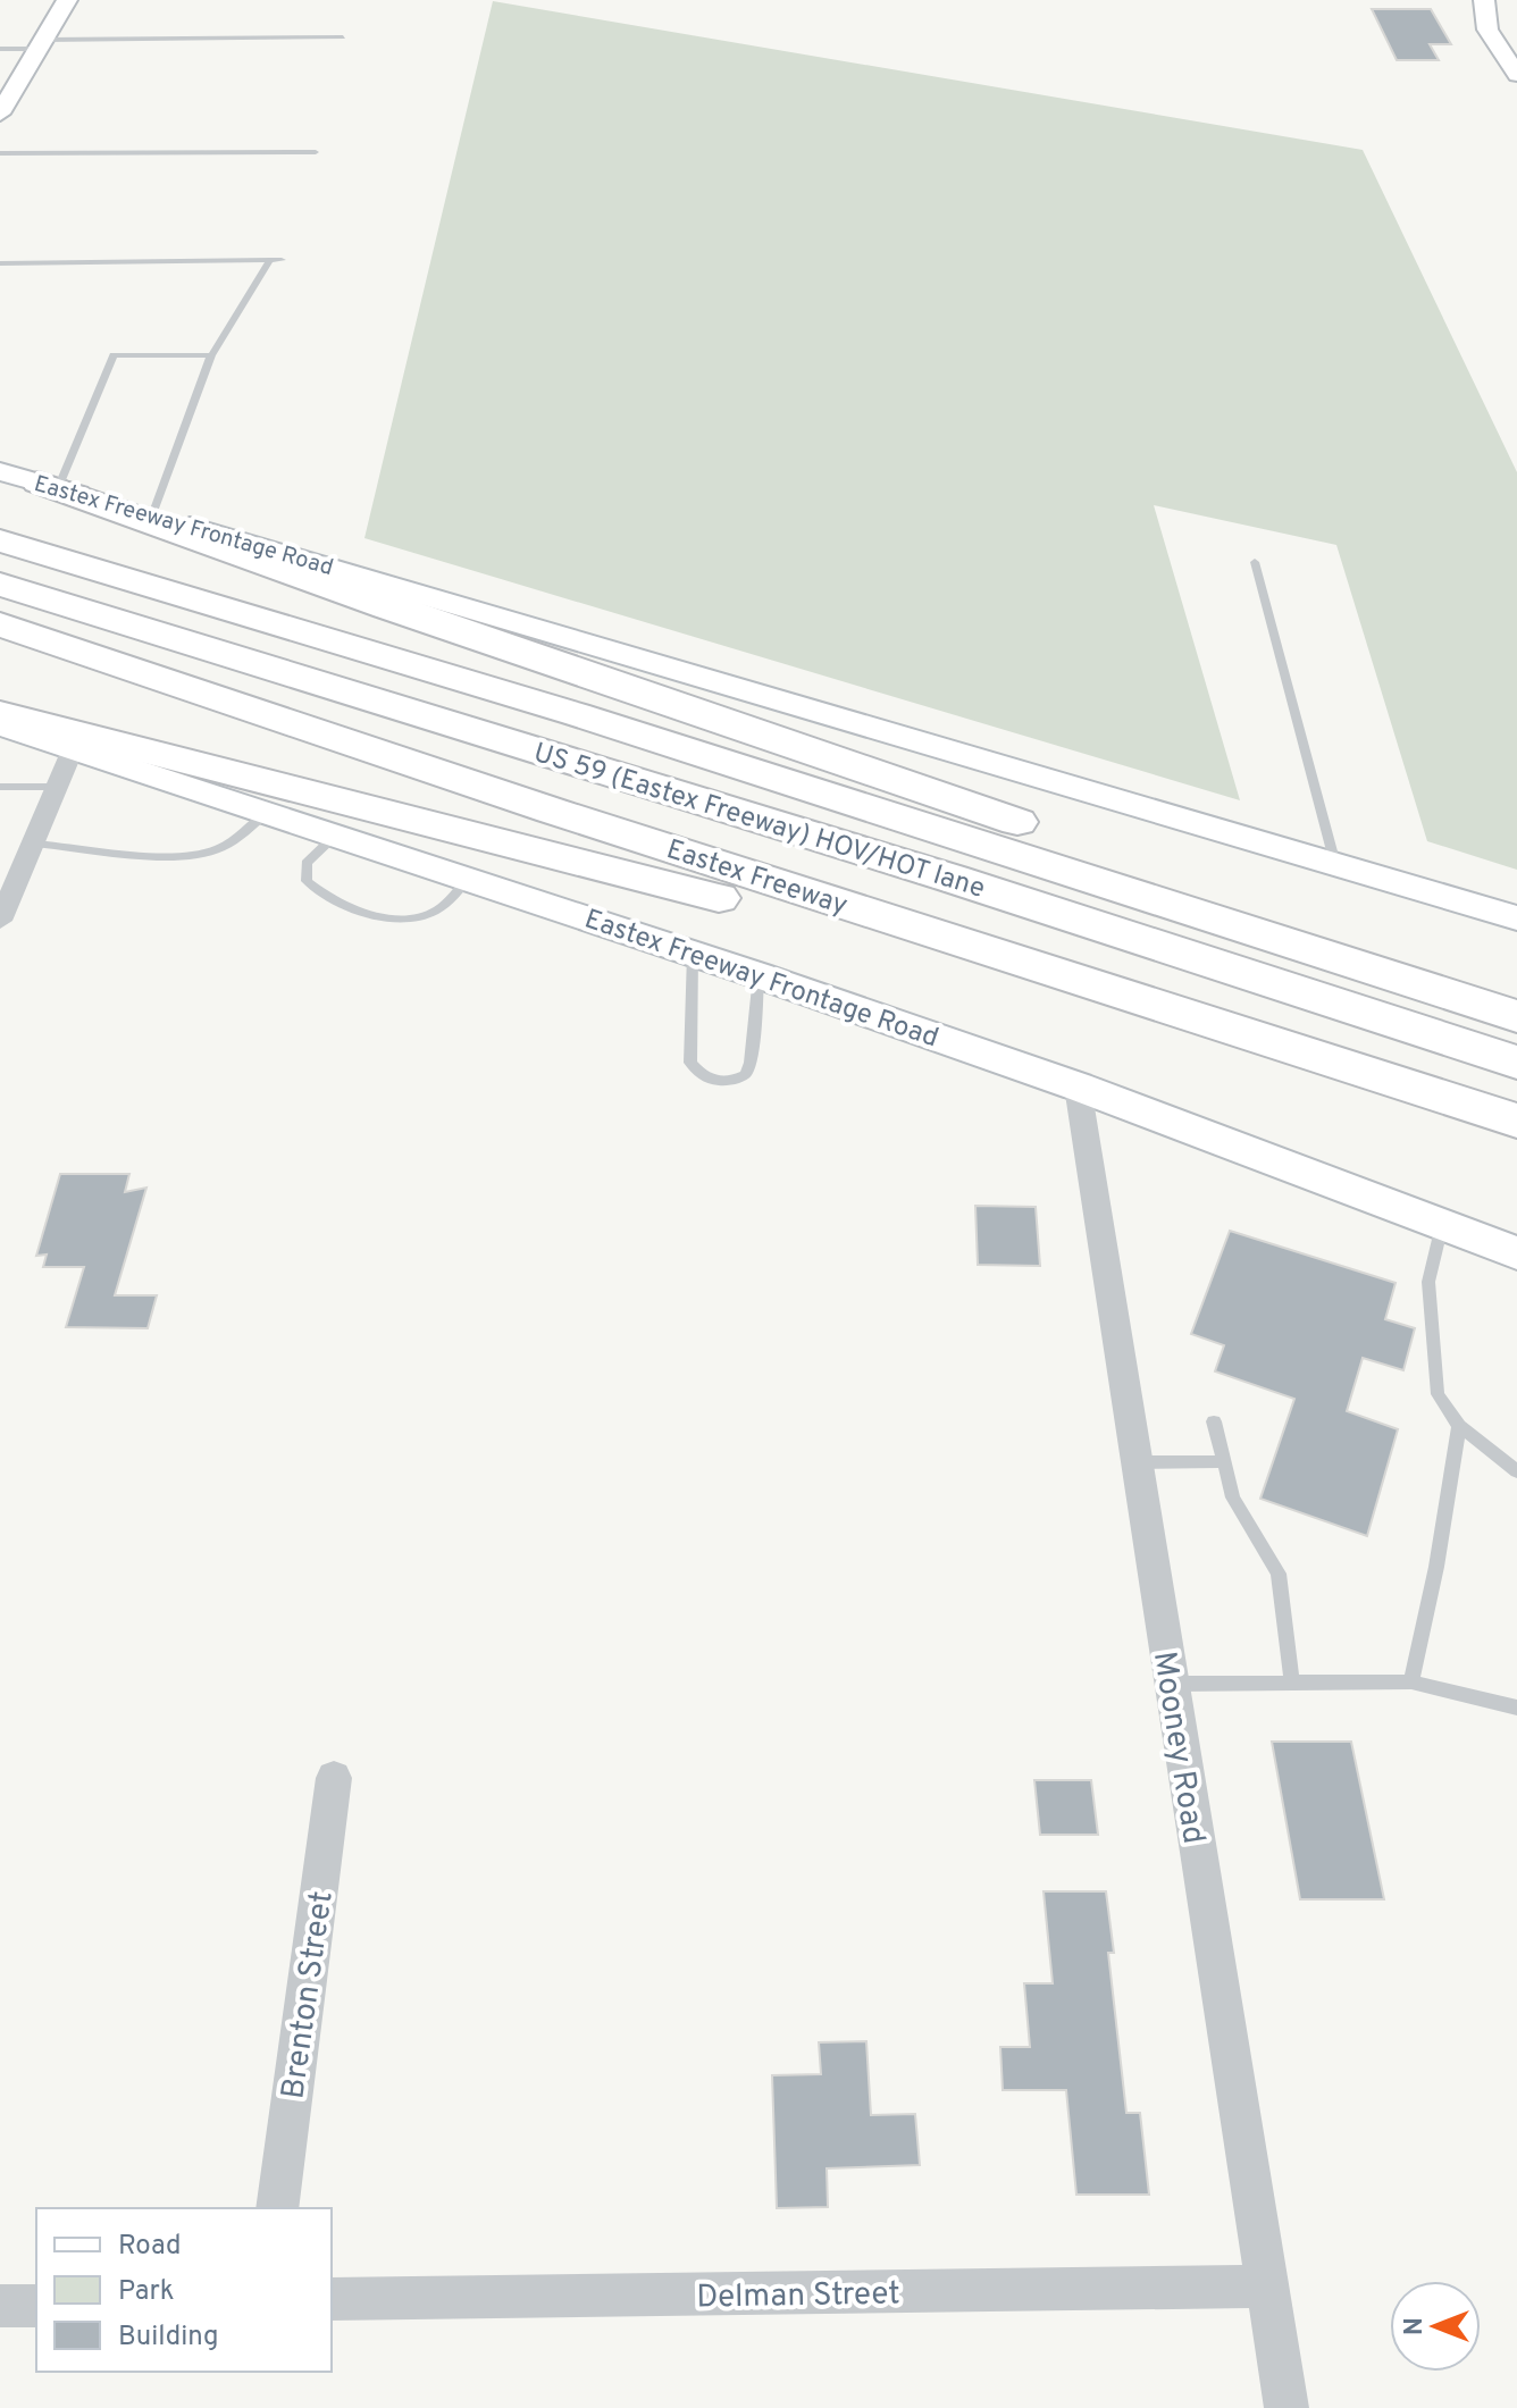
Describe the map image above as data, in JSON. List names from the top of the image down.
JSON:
{
  "streets": {
    "highway": ["US 59 (Eastex Freeway) HOV/HOT lane", "Eastex Freeway"],
    "main road": ["Eastex Freeway Frontage Road"],
    "street": ["Mooney Road", "Brenton Street", "Delman Street"]
  },
  "crossings": [
    ["Eastex Freeway Frontage Road", "Mooney Road"],
    ["Mooney Road", "Delman Street"]
  ],
  "legend": ["Road", "Park", "Building"],
  "north": "left"
}
